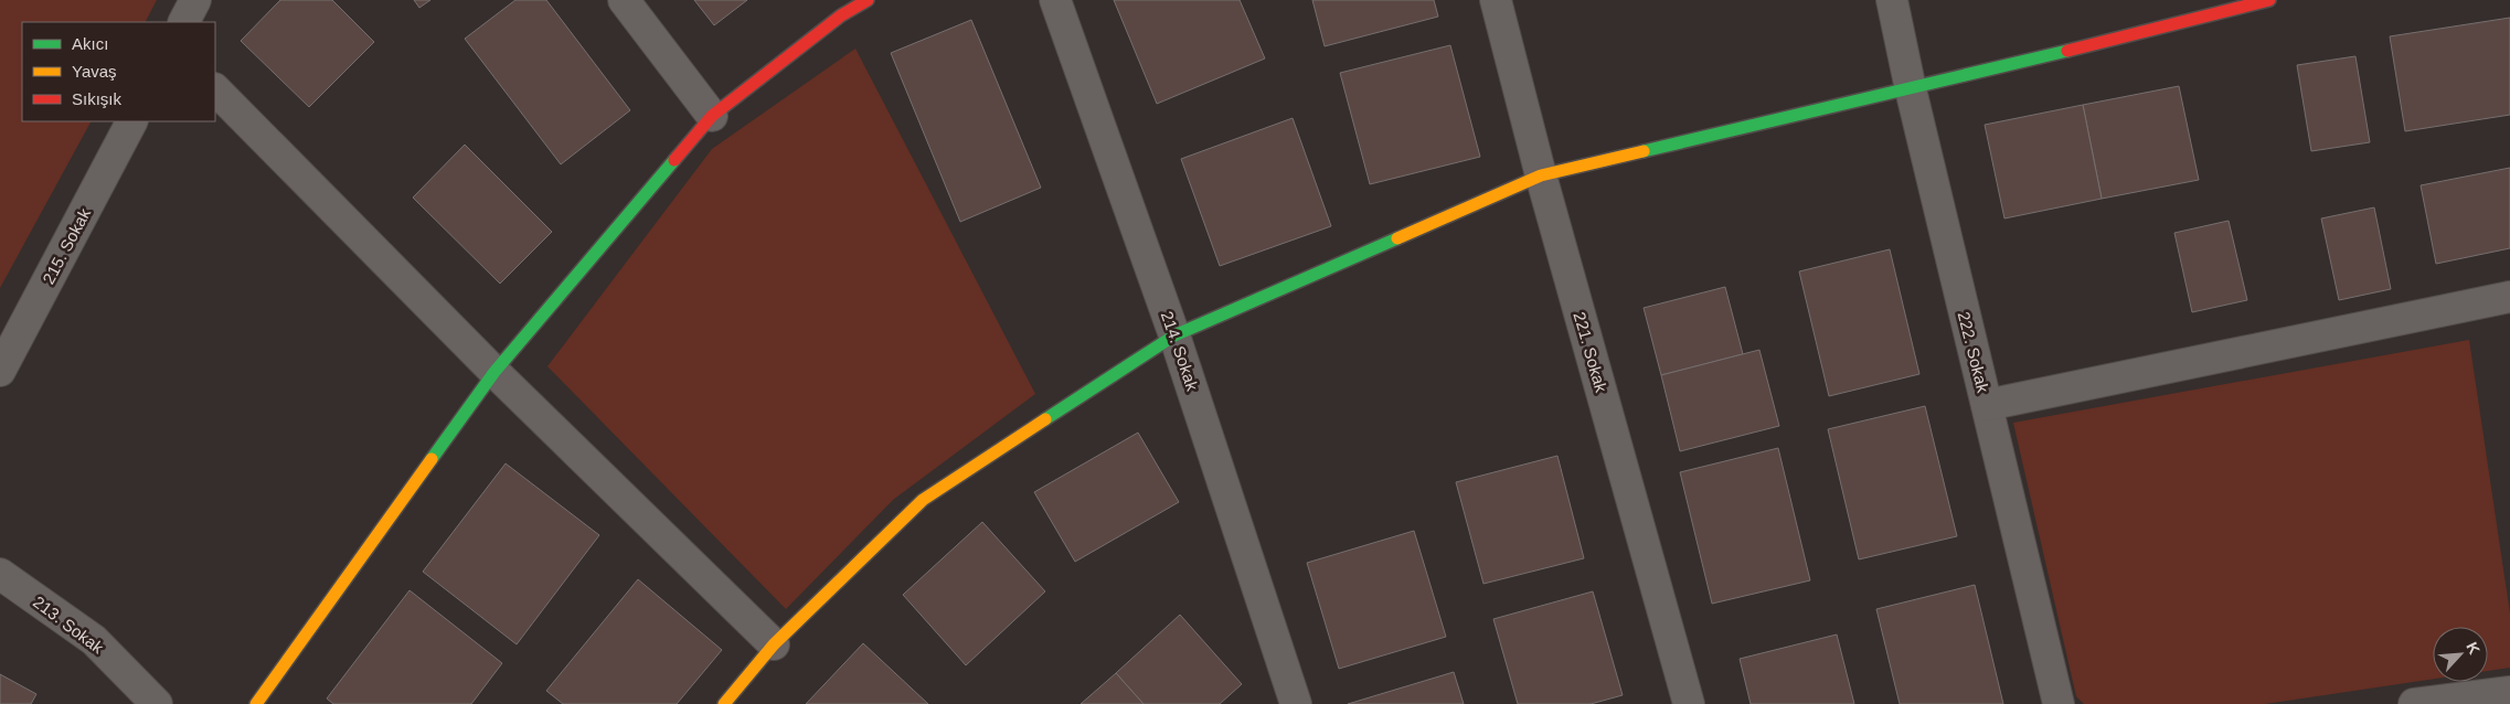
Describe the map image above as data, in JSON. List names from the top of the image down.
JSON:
{
  "streets": {
    "street": [
      "215. Sokak",
      "214. Sokak",
      "221. Sokak",
      "222. Sokak",
      "213. Sokak"
    ]
  },
  "legend": ["Akıcı", "Yavaş", "Sıkışık"],
  "north": "top right"
}
